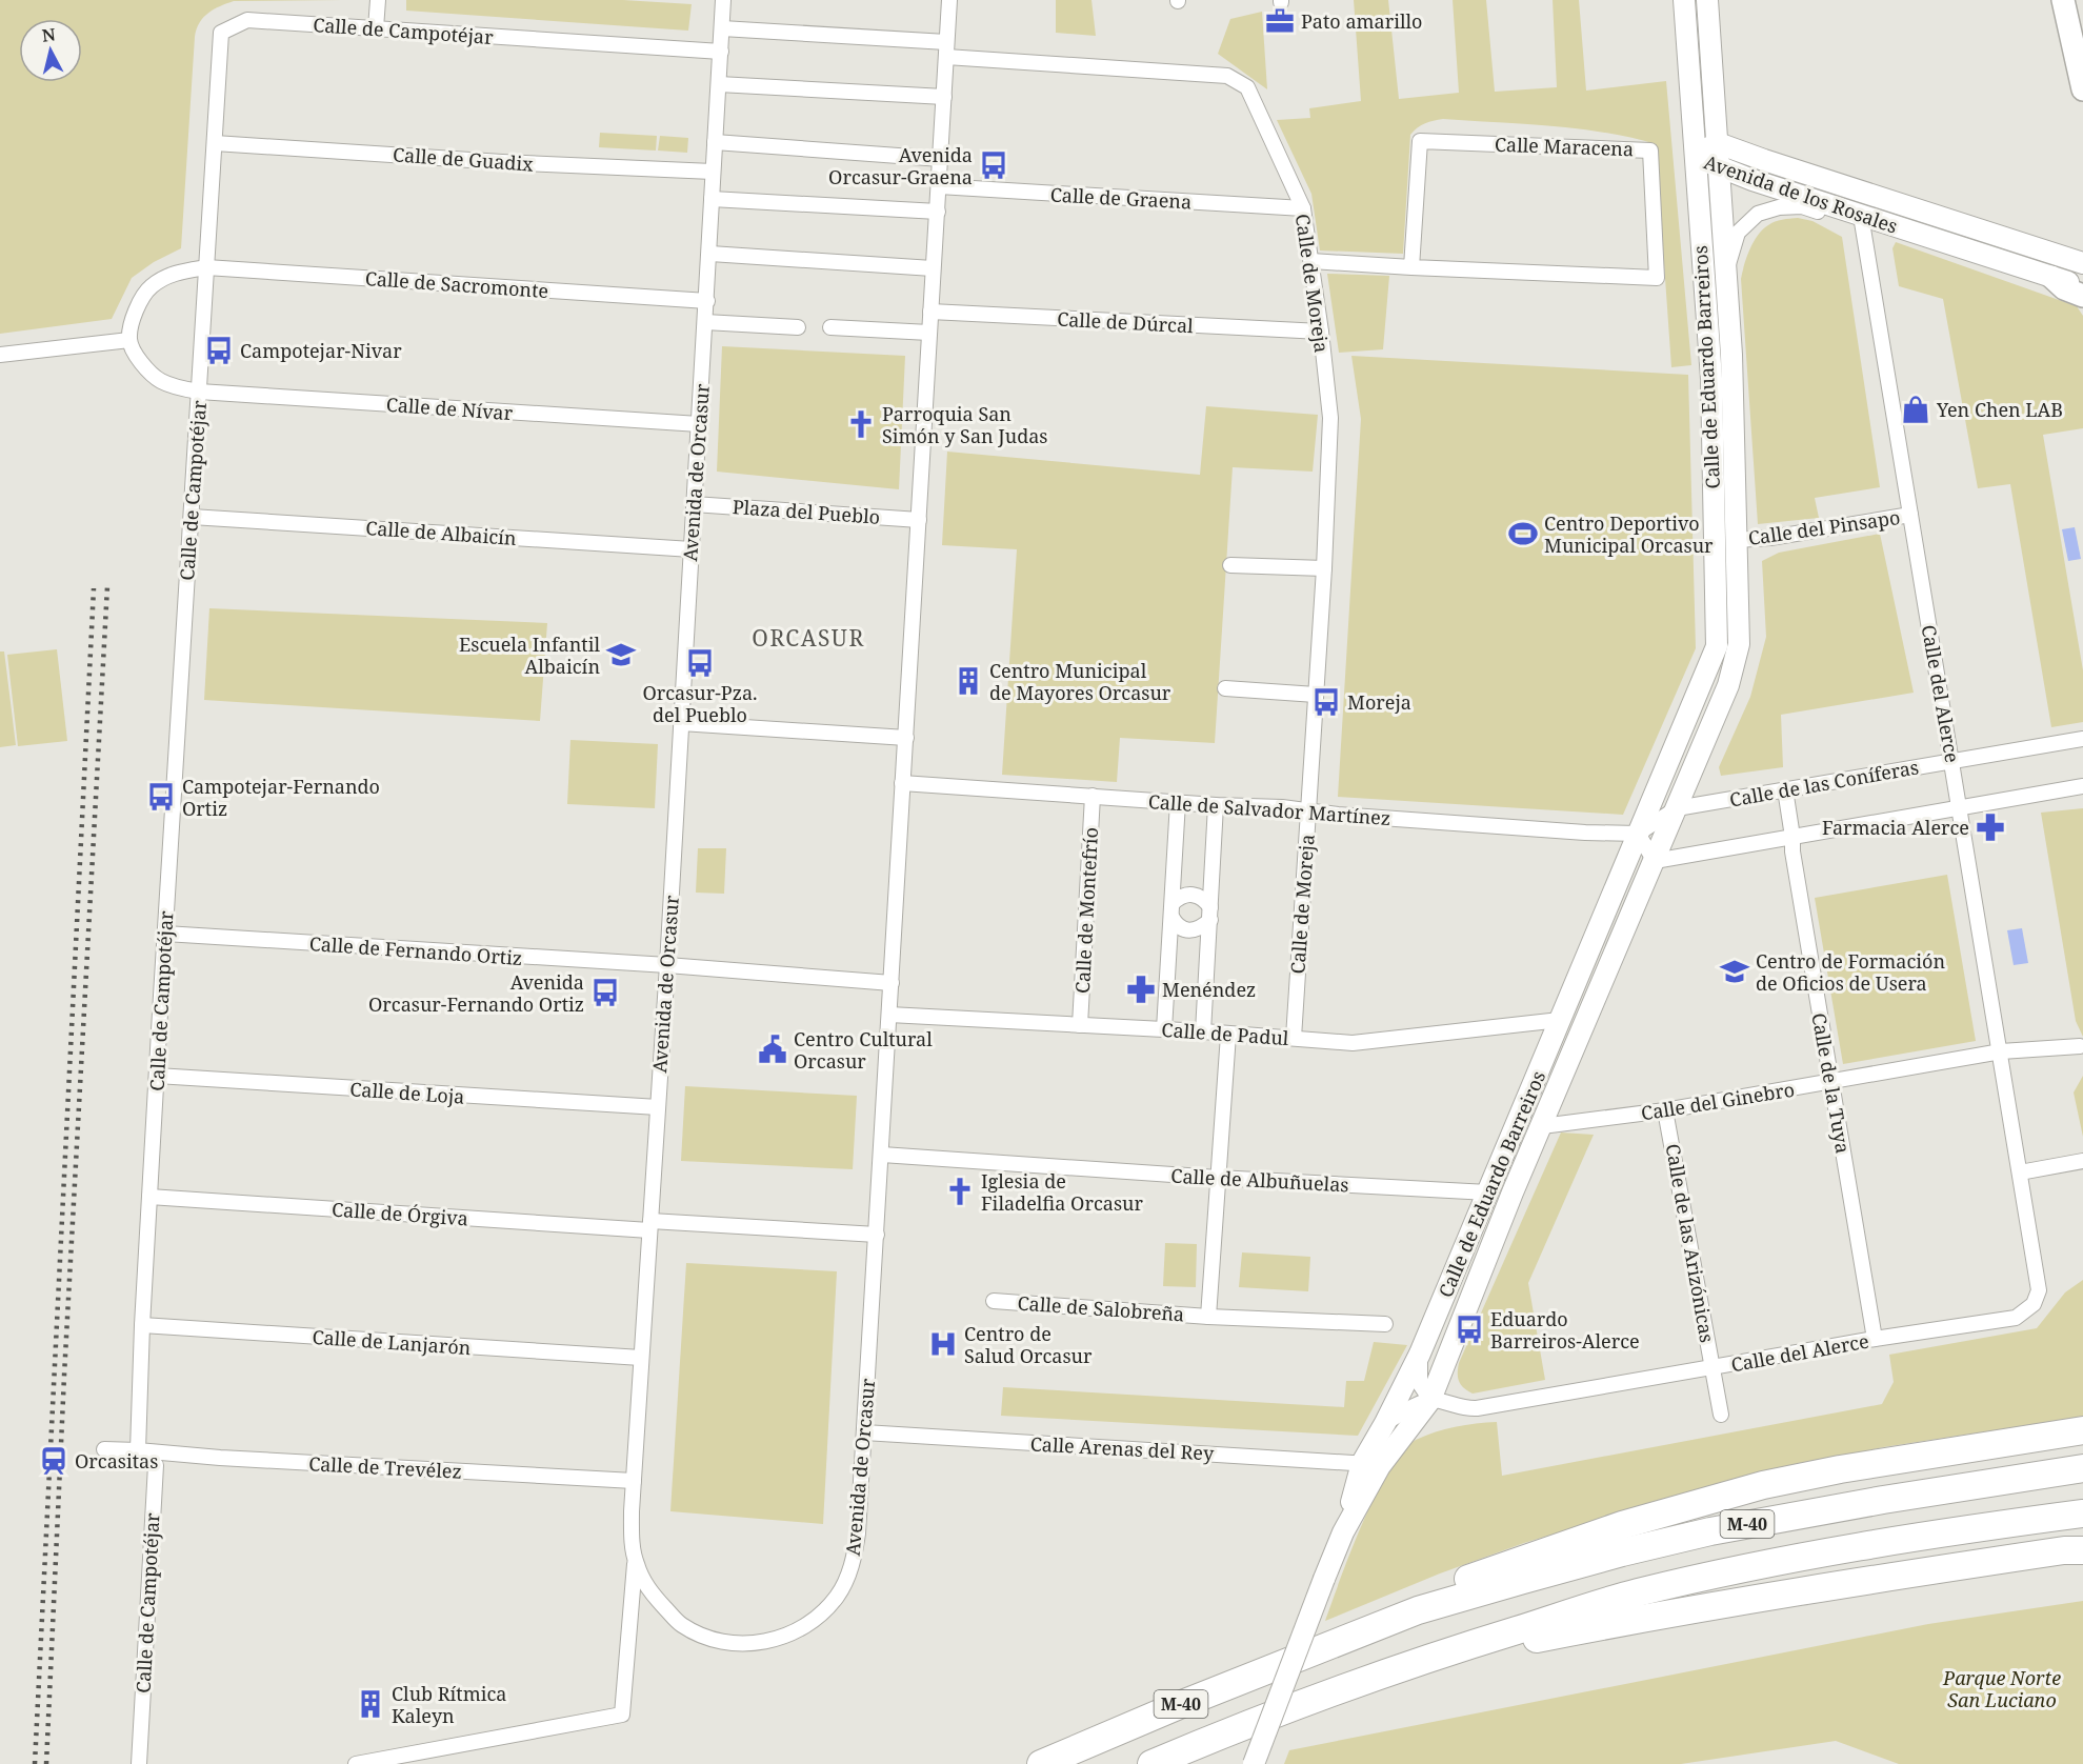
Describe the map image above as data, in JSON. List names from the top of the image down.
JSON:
{
  "streets": {
    "highway": ["M-40"],
    "street": [
      "Calle de Campotéjar",
      "Calle Maracena",
      "Calle de Guadix",
      "Avenida de los Rosales",
      "Calle de Graena",
      "Calle de Moreja",
      "Calle de Sacromonte",
      "Calle de Dúrcal",
      "Calle de Eduardo Barreiros",
      "Calle de Nívar",
      "Avenida de Orcasur",
      "Plaza del Pueblo",
      "Calle del Pinsapo",
      "Calle de Albaicín",
      "Calle del Alerce",
      "Calle de las Coníferas",
      "Calle de Salvador Martínez",
      "Calle de Montefrío",
      "Calle de Fernando Ortiz",
      "Calle de Padul",
      "Calle de la Tuya",
      "Calle de Loja",
      "Calle del Ginebro",
      "Calle de Albuñuelas",
      "Calle de Órgiva",
      "Calle de las Arizónicas",
      "Calle de Salobreña",
      "Calle de Lanjarón",
      "Calle Arenas del Rey",
      "Calle de Trevélez"
    ]
  },
  "crossings": [
    ["Calle de Campotéjar", "Calle de Guadix"],
    ["Calle de Campotéjar", "Calle de Sacromonte"],
    ["Calle de Campotéjar", "Calle de Nívar"],
    ["Calle de Campotéjar", "Avenida de Orcasur"],
    ["Calle de Campotéjar", "Calle de Albaicín"],
    ["Calle de Campotéjar", "Calle de Fernando Ortiz"],
    ["Calle de Campotéjar", "Calle de Loja"],
    ["Calle de Campotéjar", "Calle de Órgiva"],
    ["Calle de Campotéjar", "Calle de Lanjarón"],
    ["Calle de Campotéjar", "Calle de Trevélez"],
    ["Calle Maracena", "Calle de Moreja"],
    ["Calle de Guadix", "Avenida de Orcasur"],
    ["Avenida de los Rosales", "Calle de Eduardo Barreiros"],
    ["Avenida de los Rosales", "Calle del Alerce"],
    ["Calle de Graena", "Calle de Moreja"],
    ["Calle de Graena", "Avenida de Orcasur"],
    ["Calle de Moreja", "Calle de Dúrcal"],
    ["Calle de Moreja", "Avenida de Orcasur"],
    ["Calle de Moreja", "Calle de Salvador Martínez"],
    ["Calle de Moreja", "Calle de Padul"],
    ["Calle de Sacromonte", "Calle de Nívar"],
    ["Calle de Sacromonte", "Avenida de Orcasur"],
    ["Calle de Dúrcal", "Avenida de Orcasur"],
    ["Calle de Eduardo Barreiros", "Calle del Pinsapo"],
    ["Calle de Eduardo Barreiros", "Calle del Alerce"],
    ["Calle de Eduardo Barreiros", "Calle de las Coníferas"],
    ["Calle de Eduardo Barreiros", "Calle de Salvador Martínez"],
    ["Calle de Eduardo Barreiros", "Calle de Padul"],
    ["Calle de Eduardo Barreiros", "Calle del Ginebro"],
    ["Calle de Eduardo Barreiros", "Calle de Albuñuelas"],
    ["Calle de Eduardo Barreiros", "Calle Arenas del Rey"],
    ["Calle de Nívar", "Avenida de Orcasur"],
    ["Avenida de Orcasur", "Plaza del Pueblo"],
    ["Avenida de Orcasur", "Calle de Albaicín"],
    ["Avenida de Orcasur", "Calle de Salvador Martínez"],
    ["Avenida de Orcasur", "Calle de Fernando Ortiz"],
    ["Avenida de Orcasur", "Calle de Padul"],
    ["Avenida de Orcasur", "Calle de Loja"],
    ["Avenida de Orcasur", "Calle de Albuñuelas"],
    ["Avenida de Orcasur", "Calle de Órgiva"],
    ["Avenida de Orcasur", "Calle de Lanjarón"],
    ["Avenida de Orcasur", "Calle Arenas del Rey"],
    ["Avenida de Orcasur", "Calle de Trevélez"],
    ["Calle del Pinsapo", "Calle del Alerce"],
    ["Calle del Alerce", "Calle de las Coníferas"],
    ["Calle del Alerce", "Calle de la Tuya"],
    ["Calle del Alerce", "Calle del Ginebro"],
    ["Calle del Alerce", "Calle de las Arizónicas"],
    ["Calle de las Coníferas", "Calle de la Tuya"],
    ["Calle de Salvador Martínez", "Calle de Montefrío"],
    ["Calle de Montefrío", "Calle de Padul"],
    ["Calle de Padul", "Calle de Salobreña"],
    ["Calle de la Tuya", "Calle del Ginebro"],
    ["Calle del Ginebro", "Calle de las Arizónicas"],
    ["Calle de Albuñuelas", "Calle de Salobreña"]
  ],
  "districts": ["ORCASUR"],
  "parks": ["Parque Norte San Luciano"],
  "places": {
    "office": ["Pato amarillo"],
    "bus stop": [
      "Avenida Orcasur-Graena",
      "Campotejar-Nivar",
      "Orcasur-Pza. del Pueblo",
      "Moreja",
      "Campotejar-Fernando Ortiz",
      "Avenida Orcasur-Fernando Ortiz",
      "Eduardo Barreiros-Alerce"
    ],
    "shop": ["Yen Chen LAB"],
    "church": ["Parroquia San Simón y San Judas", "Iglesia de Filadelfia Orcasur"],
    "sports": ["Centro Deportivo Municipal Orcasur"],
    "school or university": ["Escuela Infantil Albaicín", "Centro de Formación de Oficios de Usera"],
    "building": ["Centro Municipal de Mayores Orcasur", "Club Rítmica Kaleyn"],
    "pharmacy": ["Farmacia Alerce", "Menéndez"],
    "public building": ["Centro Cultural Orcasur"],
    "hospital": ["Centro de Salud Orcasur"],
    "station": ["Orcasitas"]
  },
  "north": "top"
}
